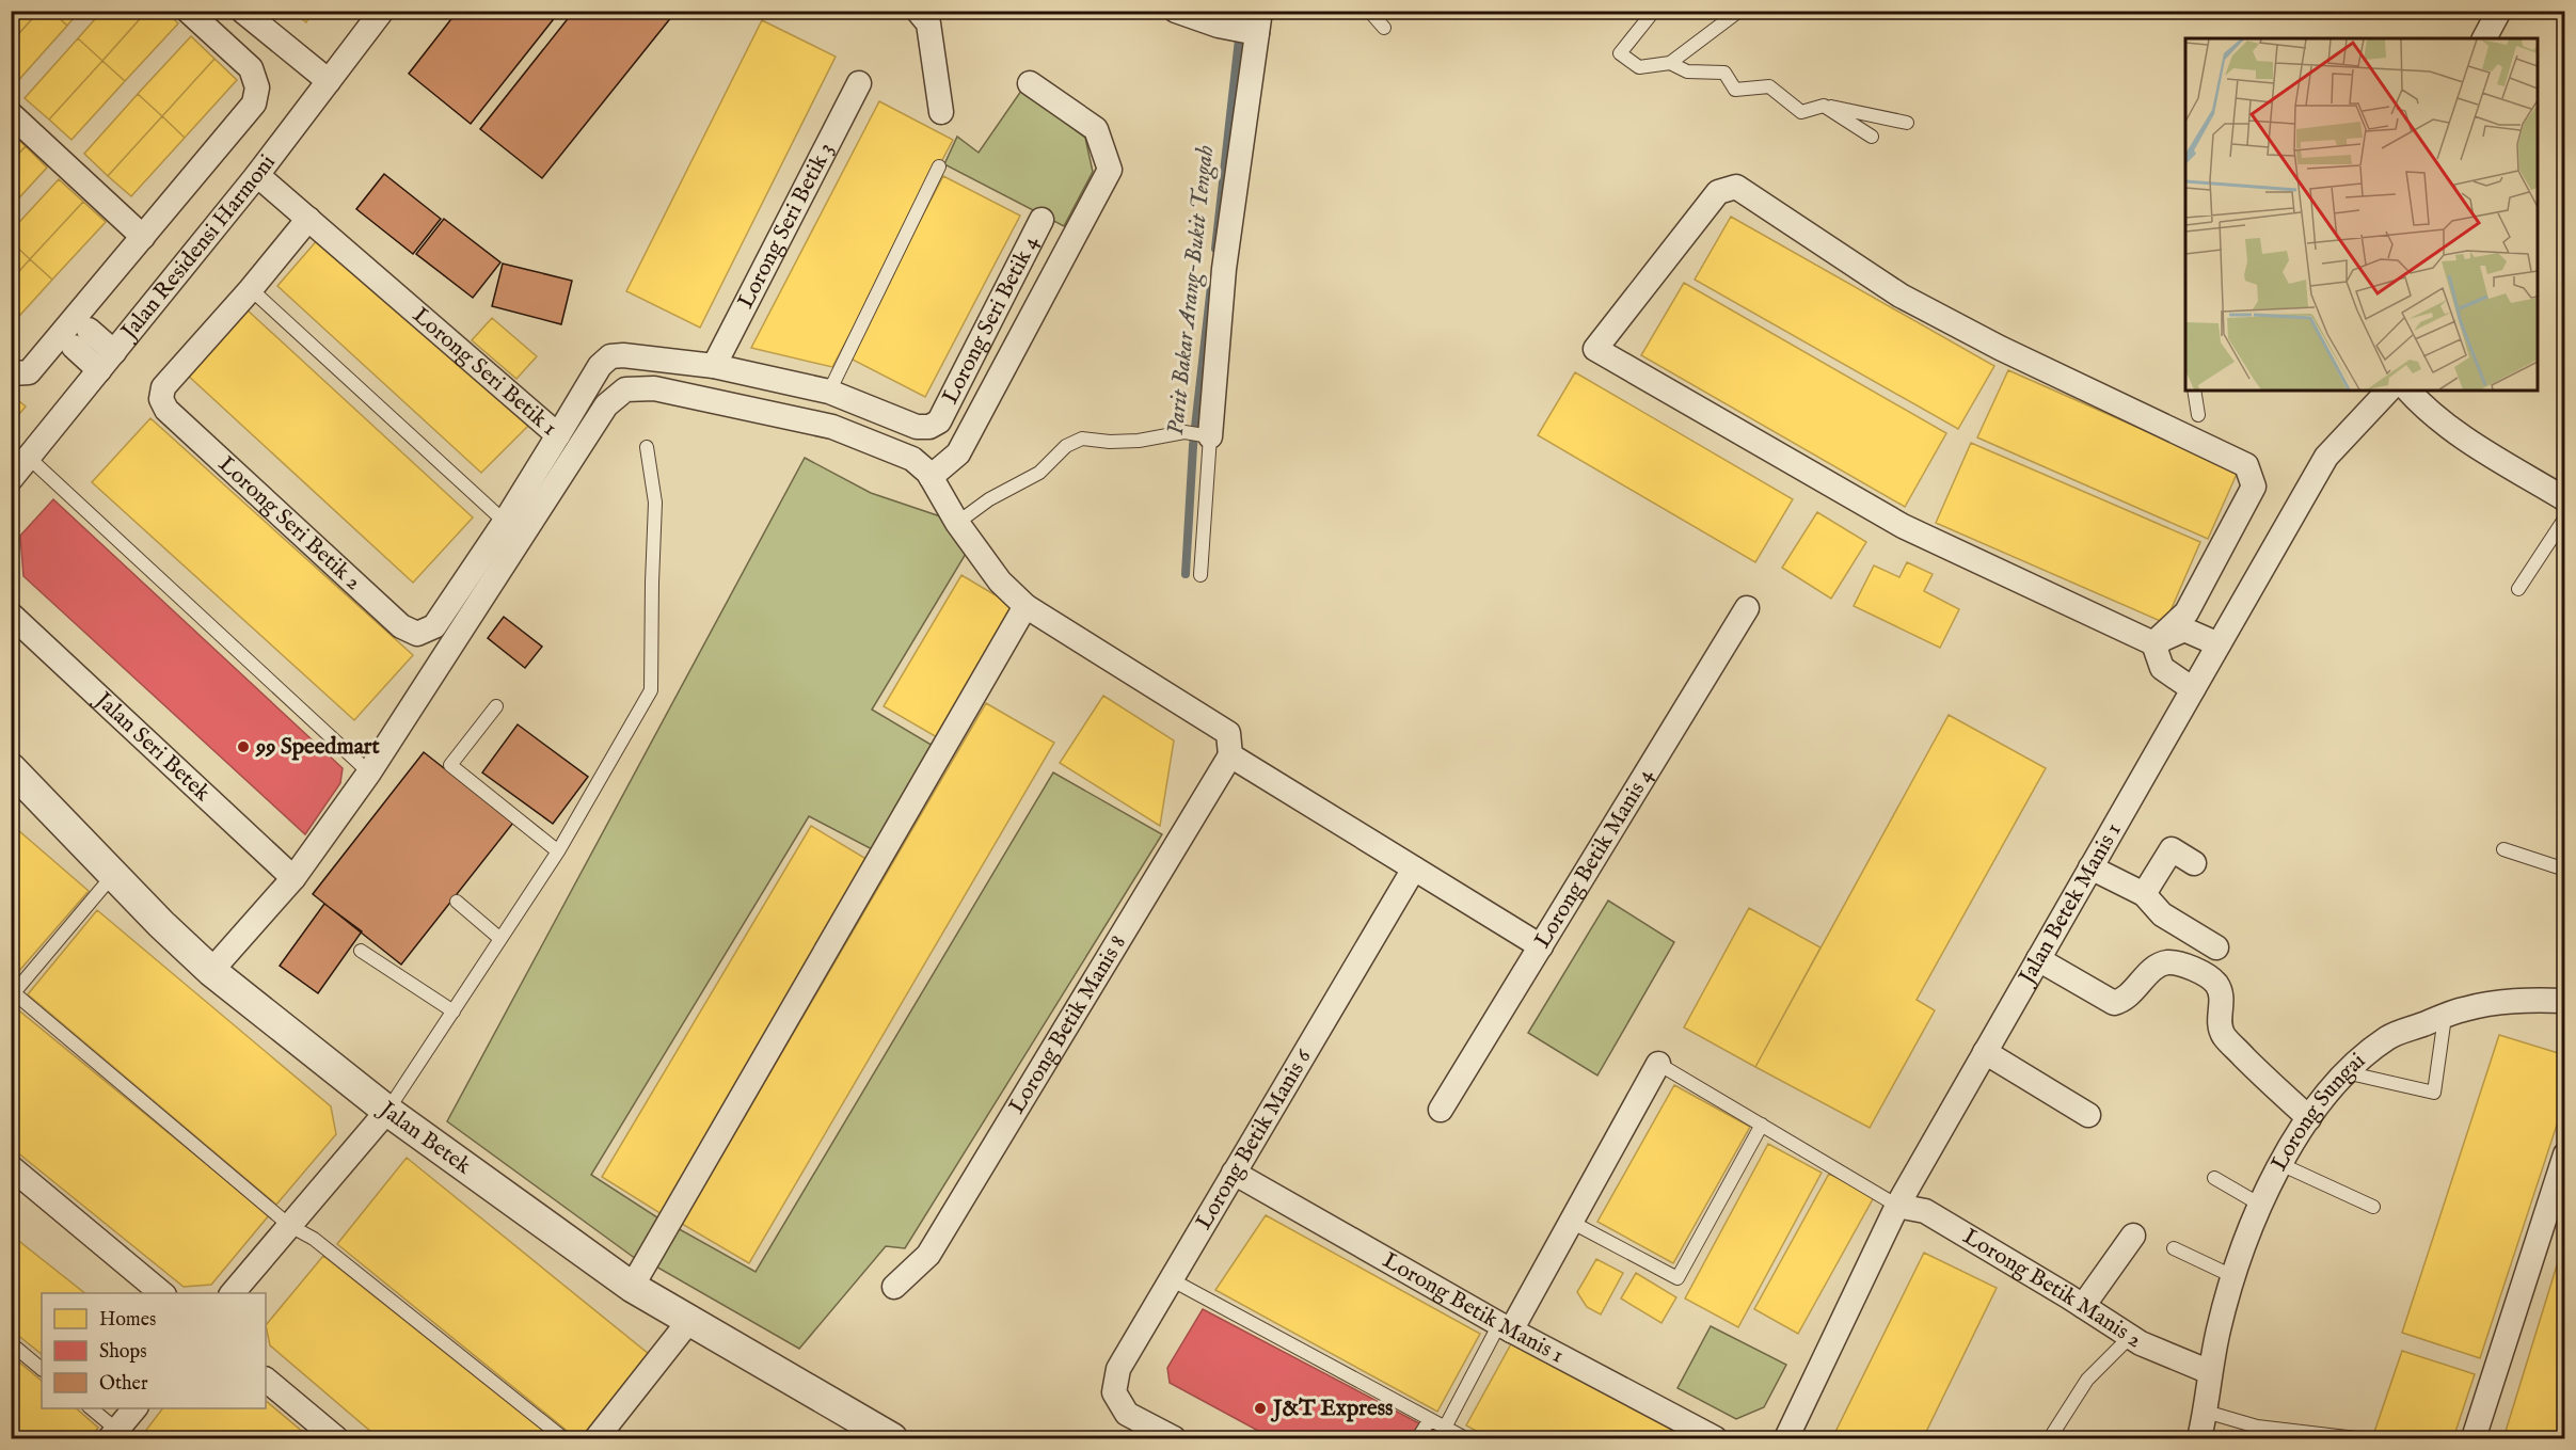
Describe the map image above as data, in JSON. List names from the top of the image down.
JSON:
{
  "streets": {
    "street": [
      "Lorong Seri Betik 3",
      "Jalan Residensi Harmoni",
      "Lorong Seri Betik 4",
      "Lorong Seri Betik 1",
      "Lorong Seri Betik 2",
      "Jalan Seri Betek",
      "Lorong Betik Manis 4",
      "Jalan Betek Manis 1",
      "Lorong Betik Manis 8",
      "Lorong Sungai",
      "Jalan Betek",
      "Lorong Betik Manis 6",
      "Lorong Betik Manis 2",
      "Lorong Betik Manis 1"
    ]
  },
  "crossings": [
    ["Lorong Seri Betik 3", "Lorong Seri Betik 1"],
    ["Jalan Residensi Harmoni", "Lorong Seri Betik 1"],
    ["Lorong Seri Betik 4", "Lorong Seri Betik 1"],
    ["Lorong Seri Betik 1", "Lorong Seri Betik 2"],
    ["Jalan Betek Manis 1", "Lorong Betik Manis 2"],
    ["Lorong Sungai", "Lorong Betik Manis 2"],
    ["Lorong Betik Manis 6", "Lorong Betik Manis 1"]
  ],
  "water": ["Parit Bakar Arang-Bukit Tengah"],
  "places": ["99 Speedmart", "J&T Express"],
  "legend": ["Homes", "Shops", "Other"]
}
